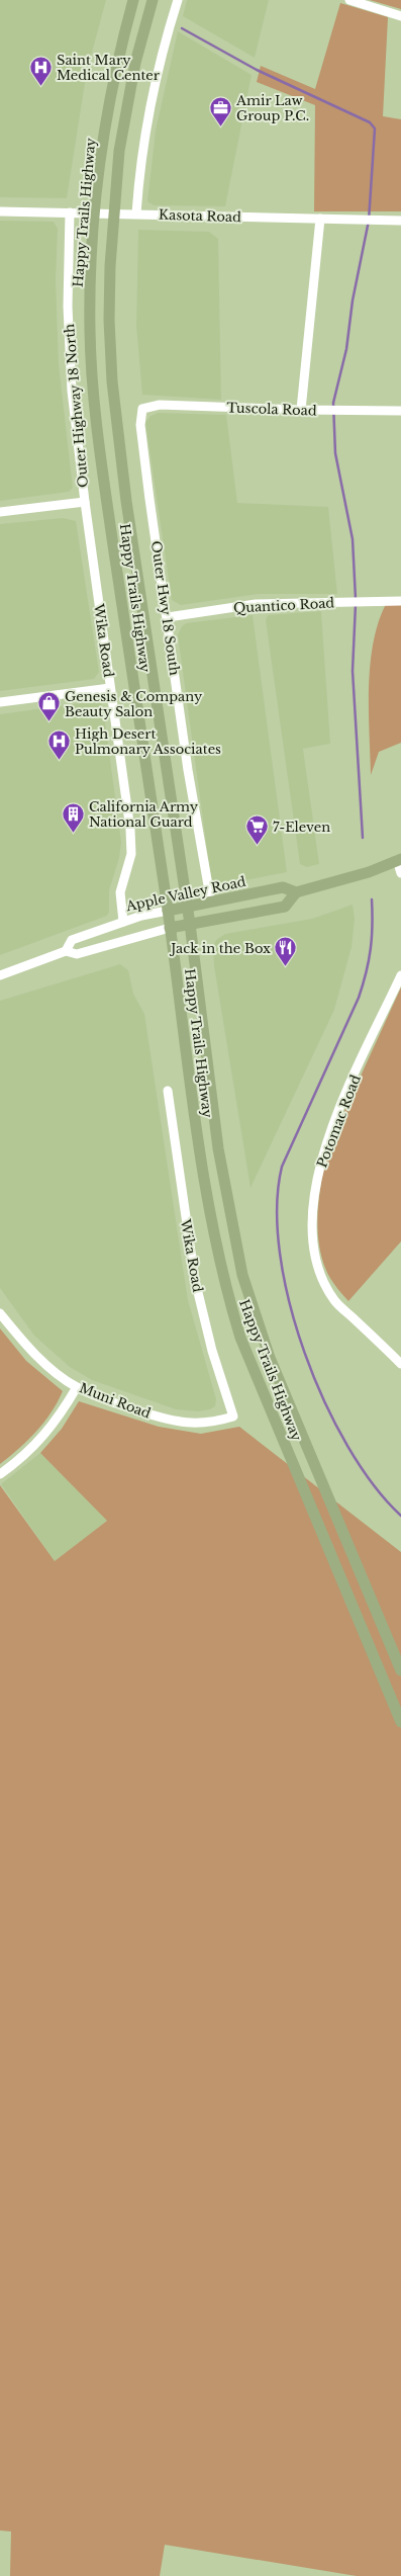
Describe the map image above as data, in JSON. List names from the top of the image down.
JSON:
{
  "streets": {
    "main road": ["Happy Trails Highway", "Apple Valley Road"],
    "street": [
      "Kasota Road",
      "Outer Highway 18 North",
      "Tuscola Road",
      "Quantico Road",
      "Outer Hwy 18 South",
      "Wika Road",
      "Potomac Road",
      "Muni Road"
    ]
  },
  "crossings": [
    ["Happy Trails Highway", "Kasota Road"],
    ["Happy Trails Highway", "Apple Valley Road"],
    ["Kasota Road", "Outer Highway 18 North"],
    ["Outer Highway 18 North", "Wika Road"],
    ["Tuscola Road", "Outer Hwy 18 South"],
    ["Quantico Road", "Outer Hwy 18 South"],
    ["Outer Hwy 18 South", "Apple Valley Road"],
    ["Wika Road", "Apple Valley Road"],
    ["Wika Road", "Muni Road"]
  ],
  "places": {
    "hospital": ["Saint Mary Medical Center", "High Desert Pulmonary Associates"],
    "office": ["Amir Law Group P.C."],
    "shop": ["Genesis & Company Beauty Salon"],
    "building": ["California Army National Guard"],
    "supermarket": ["7-Eleven"],
    "restaurant": ["Jack in the Box"]
  }
}
